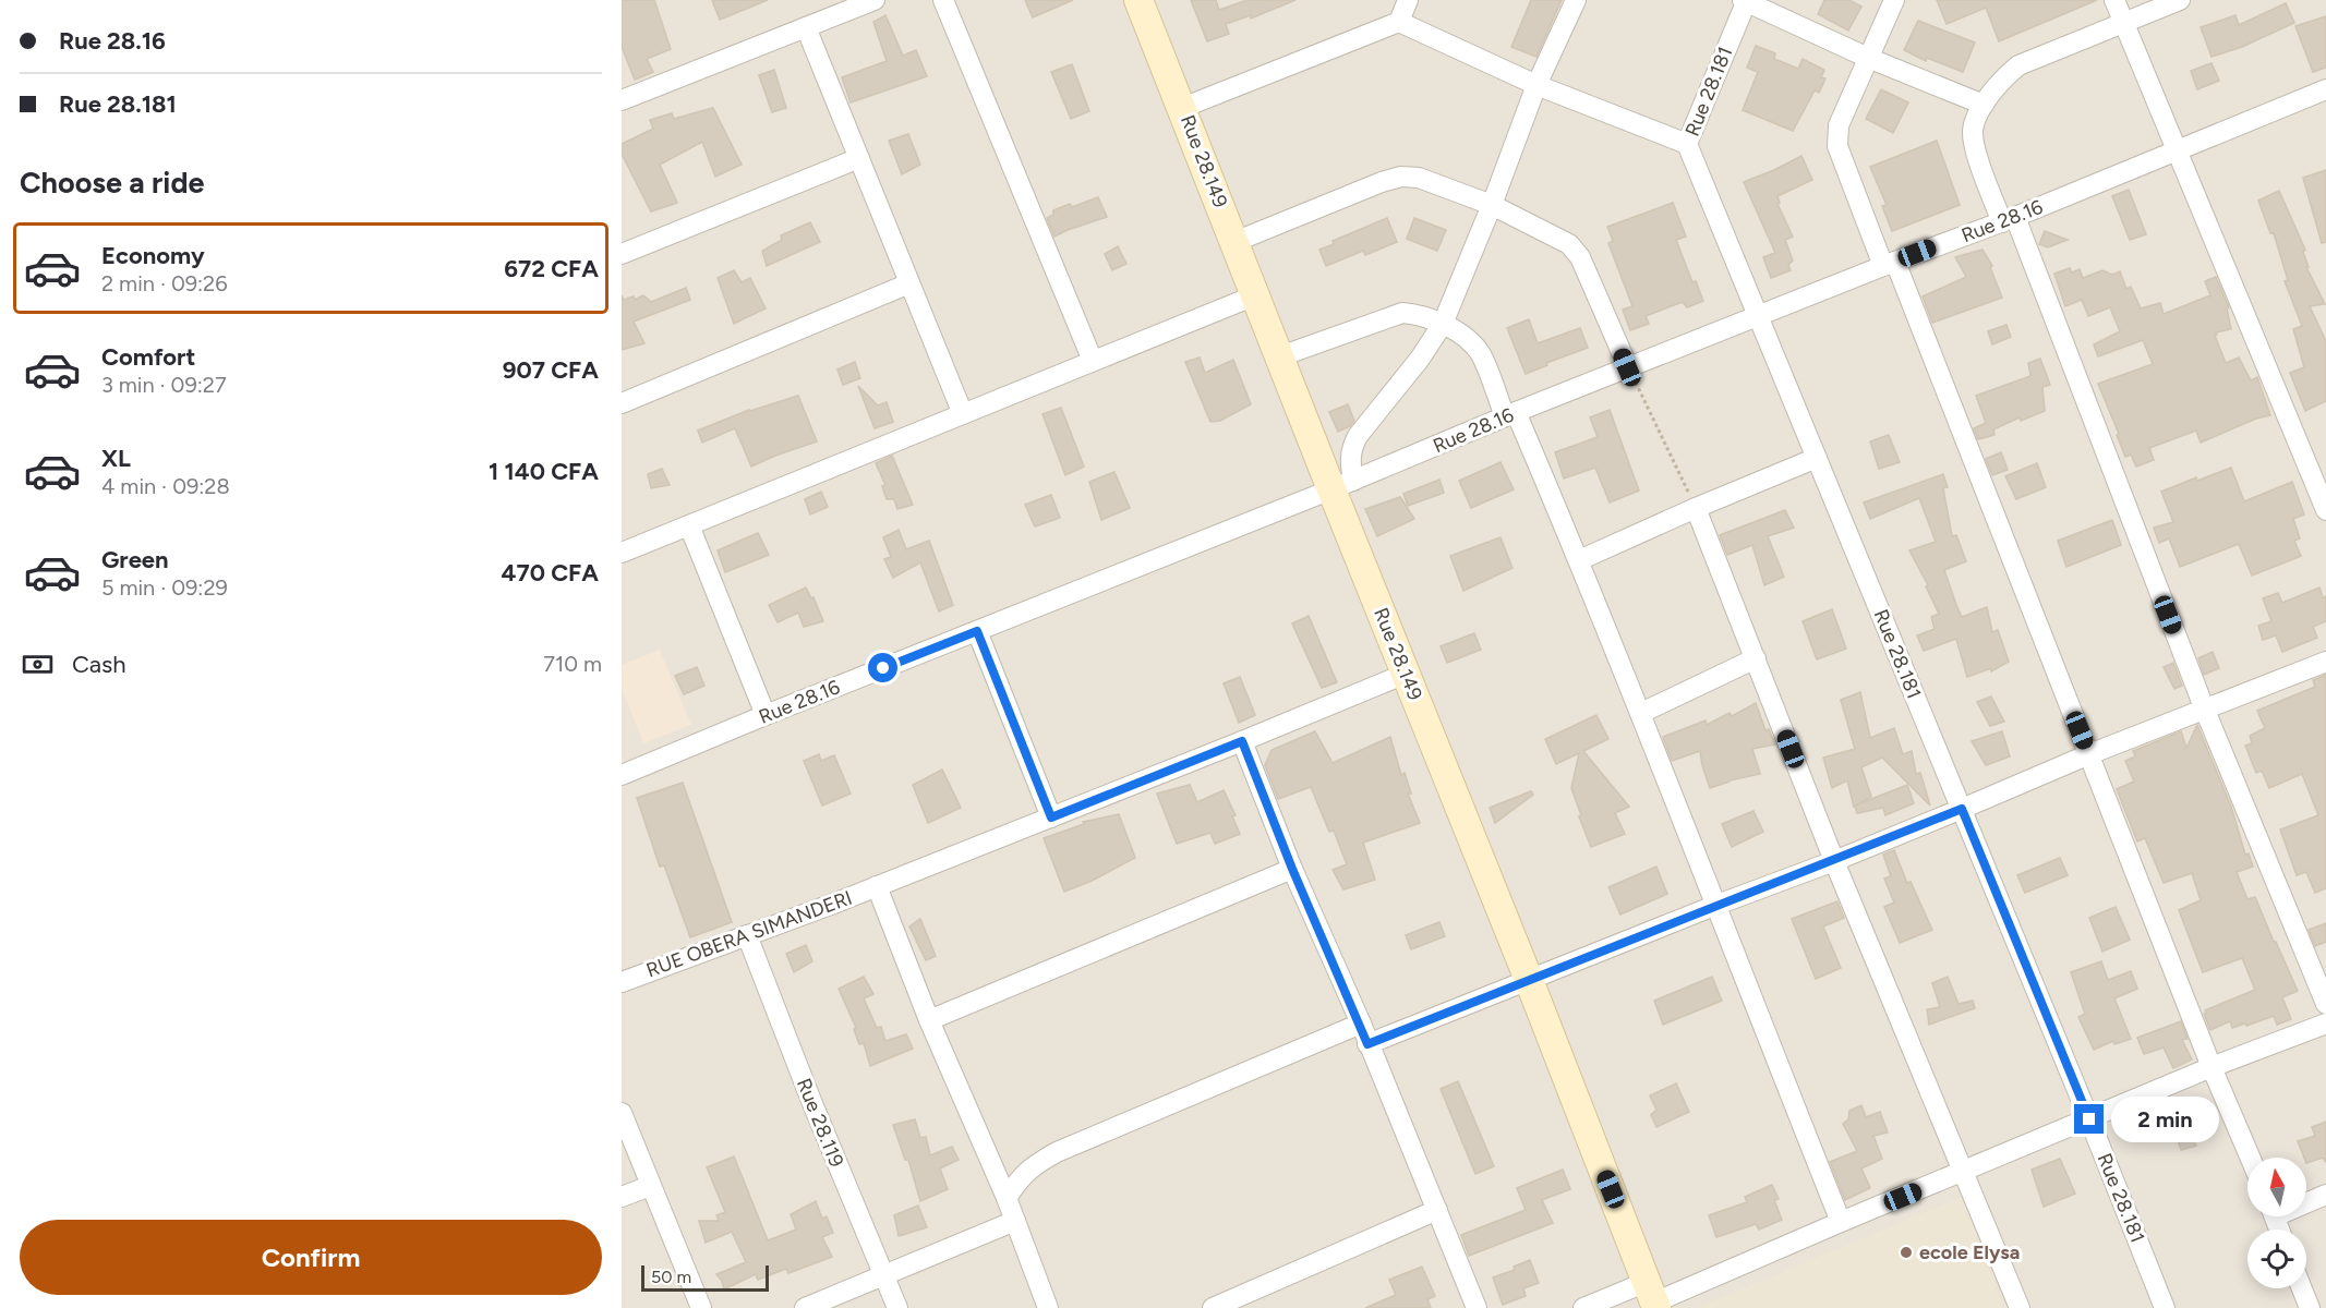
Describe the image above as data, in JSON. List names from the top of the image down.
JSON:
{
  "streets": {
    "street": [
      "Rue 28.181",
      "Rue 28.149",
      "Rue 28.16",
      "RUE OBERA SIMANDERI",
      "Rue 28.119"
    ]
  },
  "crossings": [
    ["Rue 28.181", "Rue 28.16"],
    ["Rue 28.149", "Rue 28.16"],
    ["Rue 28.149", "RUE OBERA SIMANDERI"],
    ["RUE OBERA SIMANDERI", "Rue 28.119"]
  ],
  "places": ["ecole Elysa"],
  "scale_bar": "50 m",
  "north": "top",
  "page": {
    "banner": ["Rue 28.16", "Rue 28.181"],
    "heading": "Choose a ride",
    "list": [
      {
        "name": "Economy",
        "note": "2 min · 09:26",
        "value": "672 CFA"
      },
      {
        "name": "Comfort",
        "note": "3 min · 09:27",
        "value": "907 CFA"
      },
      {
        "name": "XL",
        "note": "4 min · 09:28",
        "value": "1 140 CFA"
      },
      {
        "name": "Green",
        "note": "5 min · 09:29",
        "value": "470 CFA"
      }
    ],
    "pay": ["Cash", "710 m"],
    "bubble": "2 min",
    "buttons": "Confirm",
    "scale": "50 m"
  }
}
